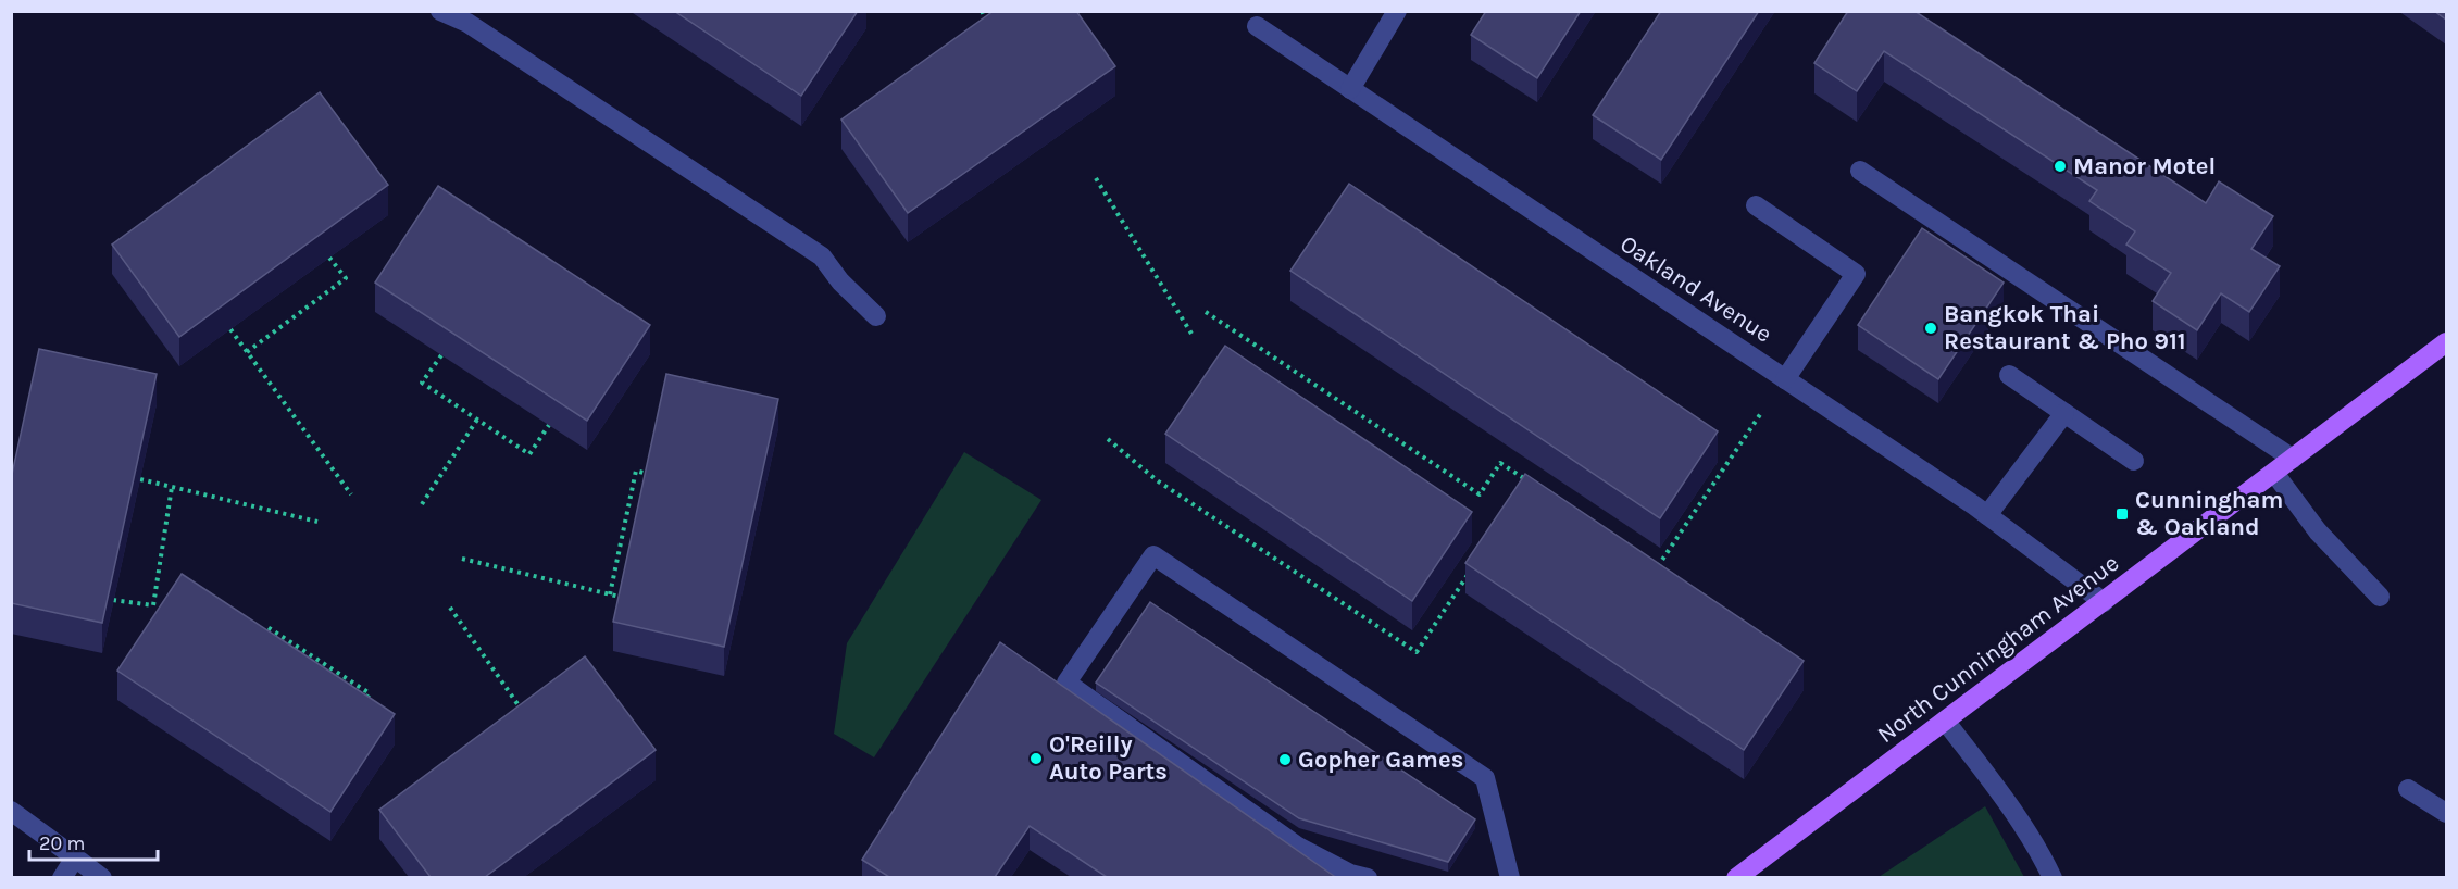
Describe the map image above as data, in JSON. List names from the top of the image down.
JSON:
{
  "streets": {
    "main road": ["North Cunningham Avenue"],
    "street": ["Oakland Avenue"]
  },
  "crossings": [
    ["Oakland Avenue", "North Cunningham Avenue"]
  ],
  "places": {
    "other": [
      "Manor Motel",
      "Bangkok Thai Restaurant & Pho 911",
      "O'Reilly Auto Parts",
      "Gopher Games"
    ],
    "transit": ["Cunningham & Oakland"]
  },
  "scale_bar": "20 m"
}
